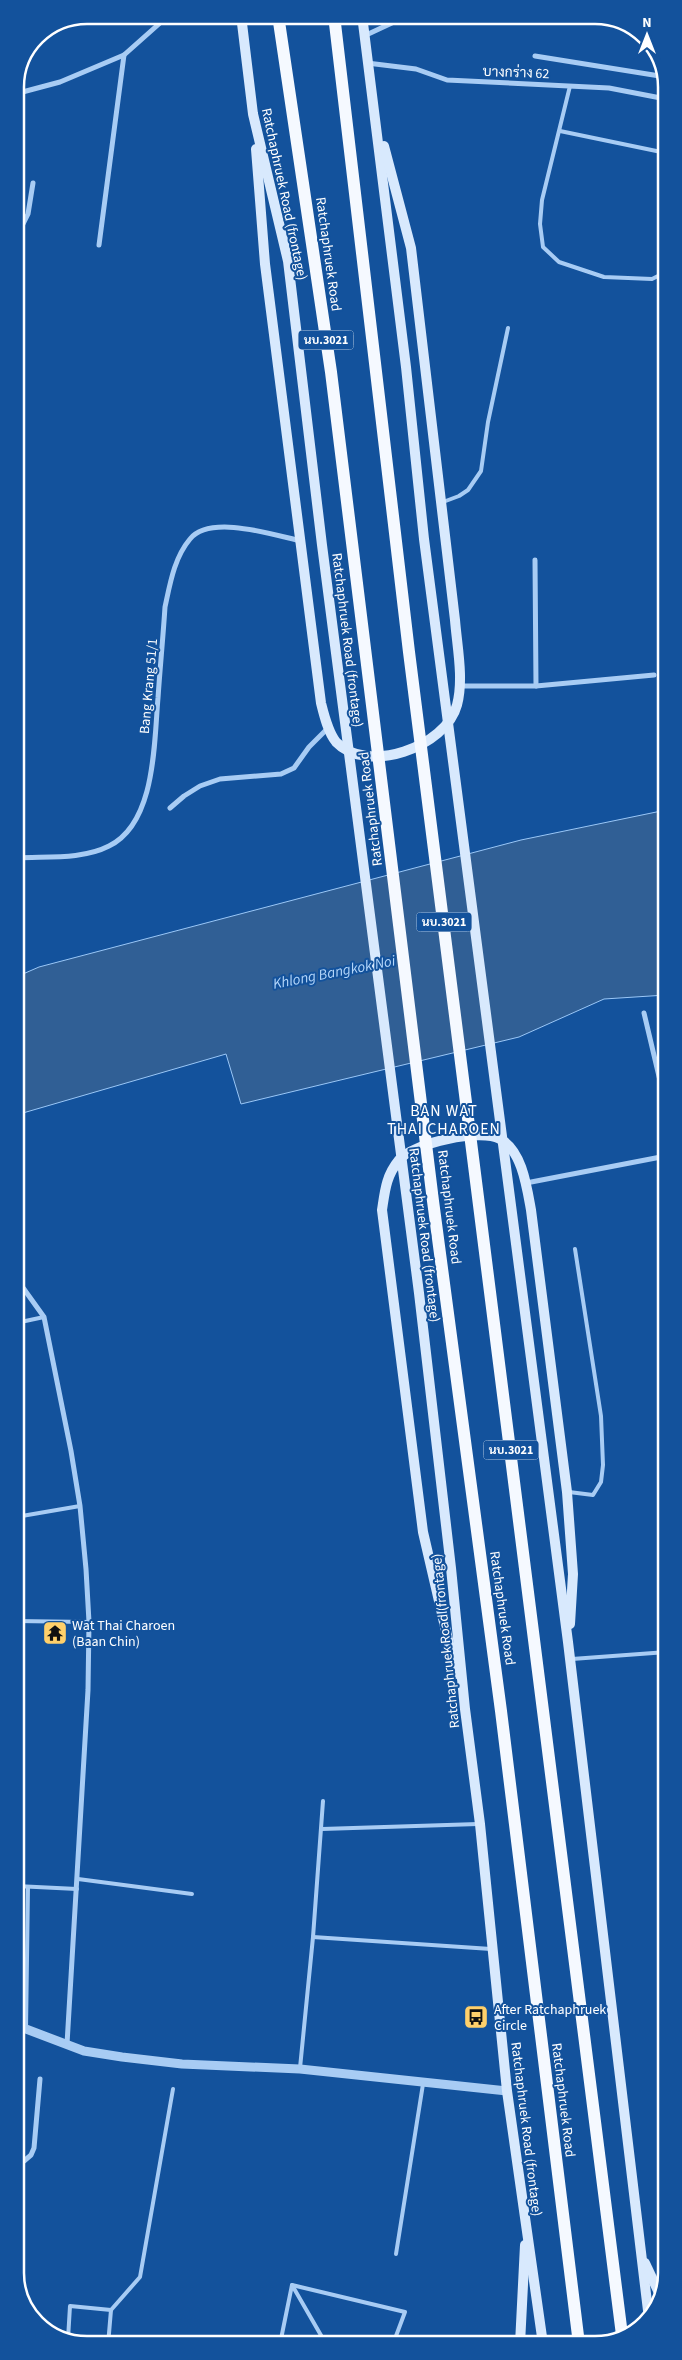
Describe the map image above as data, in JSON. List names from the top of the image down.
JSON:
{
  "streets": {
    "main road": ["Ratchaphruek Road (frontage)", "Ratchaphruek Road", "นบ.3021"],
    "street": ["บางกร่าง 62", "Bang Krang 51/1"]
  },
  "crossings": [
    ["บางกร่าง 62", "นบ.3021"]
  ],
  "districts": ["BAN WAT THAI CHAROEN"],
  "water": ["Khlong Bangkok Noi"],
  "places": {
    "temple": ["Wat Thai Charoen (Baan Chin)"],
    "bus stop": ["After Ratchaphruek Circle"]
  },
  "north": "top"
}
